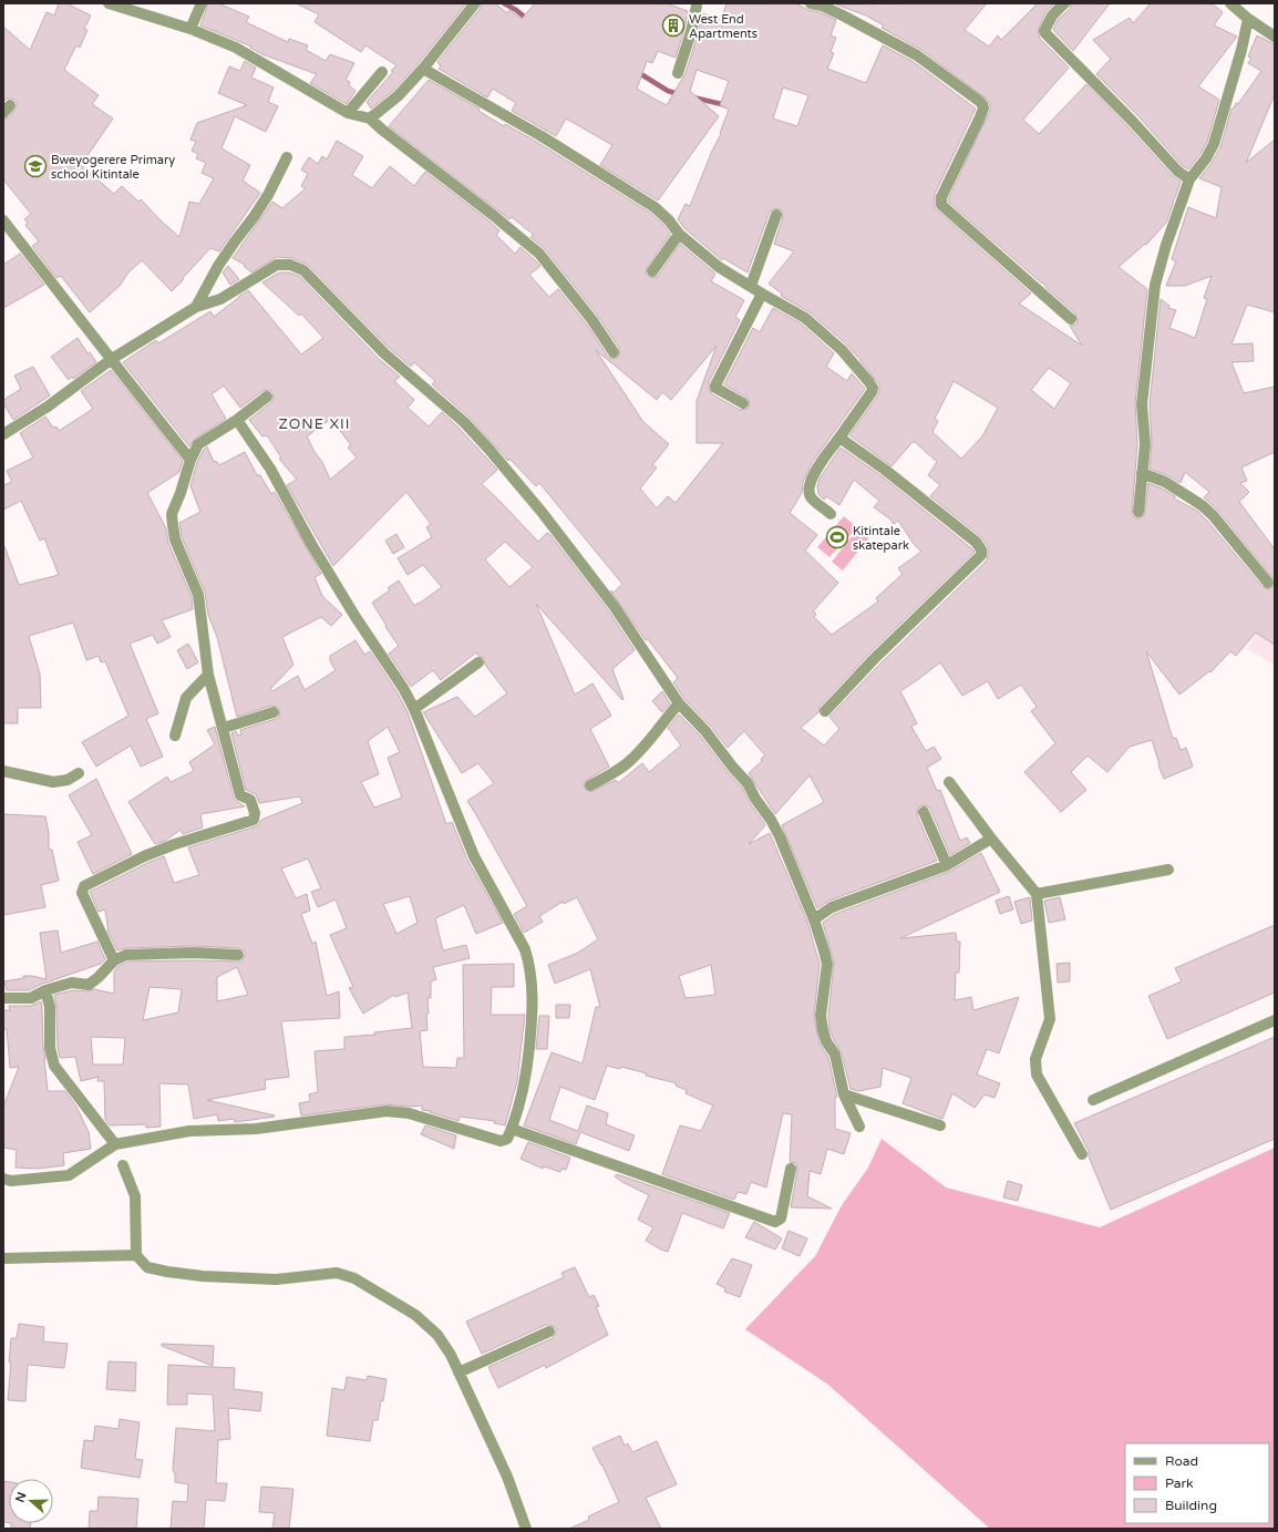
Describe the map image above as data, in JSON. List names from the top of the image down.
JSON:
{
  "districts": ["ZONE XII"],
  "places": {
    "building": ["West End Apartments"],
    "school or university": ["Bweyogerere Primary school Kitintale"],
    "sports": ["Kitintale skatepark"]
  },
  "legend": ["Road", "Park", "Building"],
  "north": "left"
}
